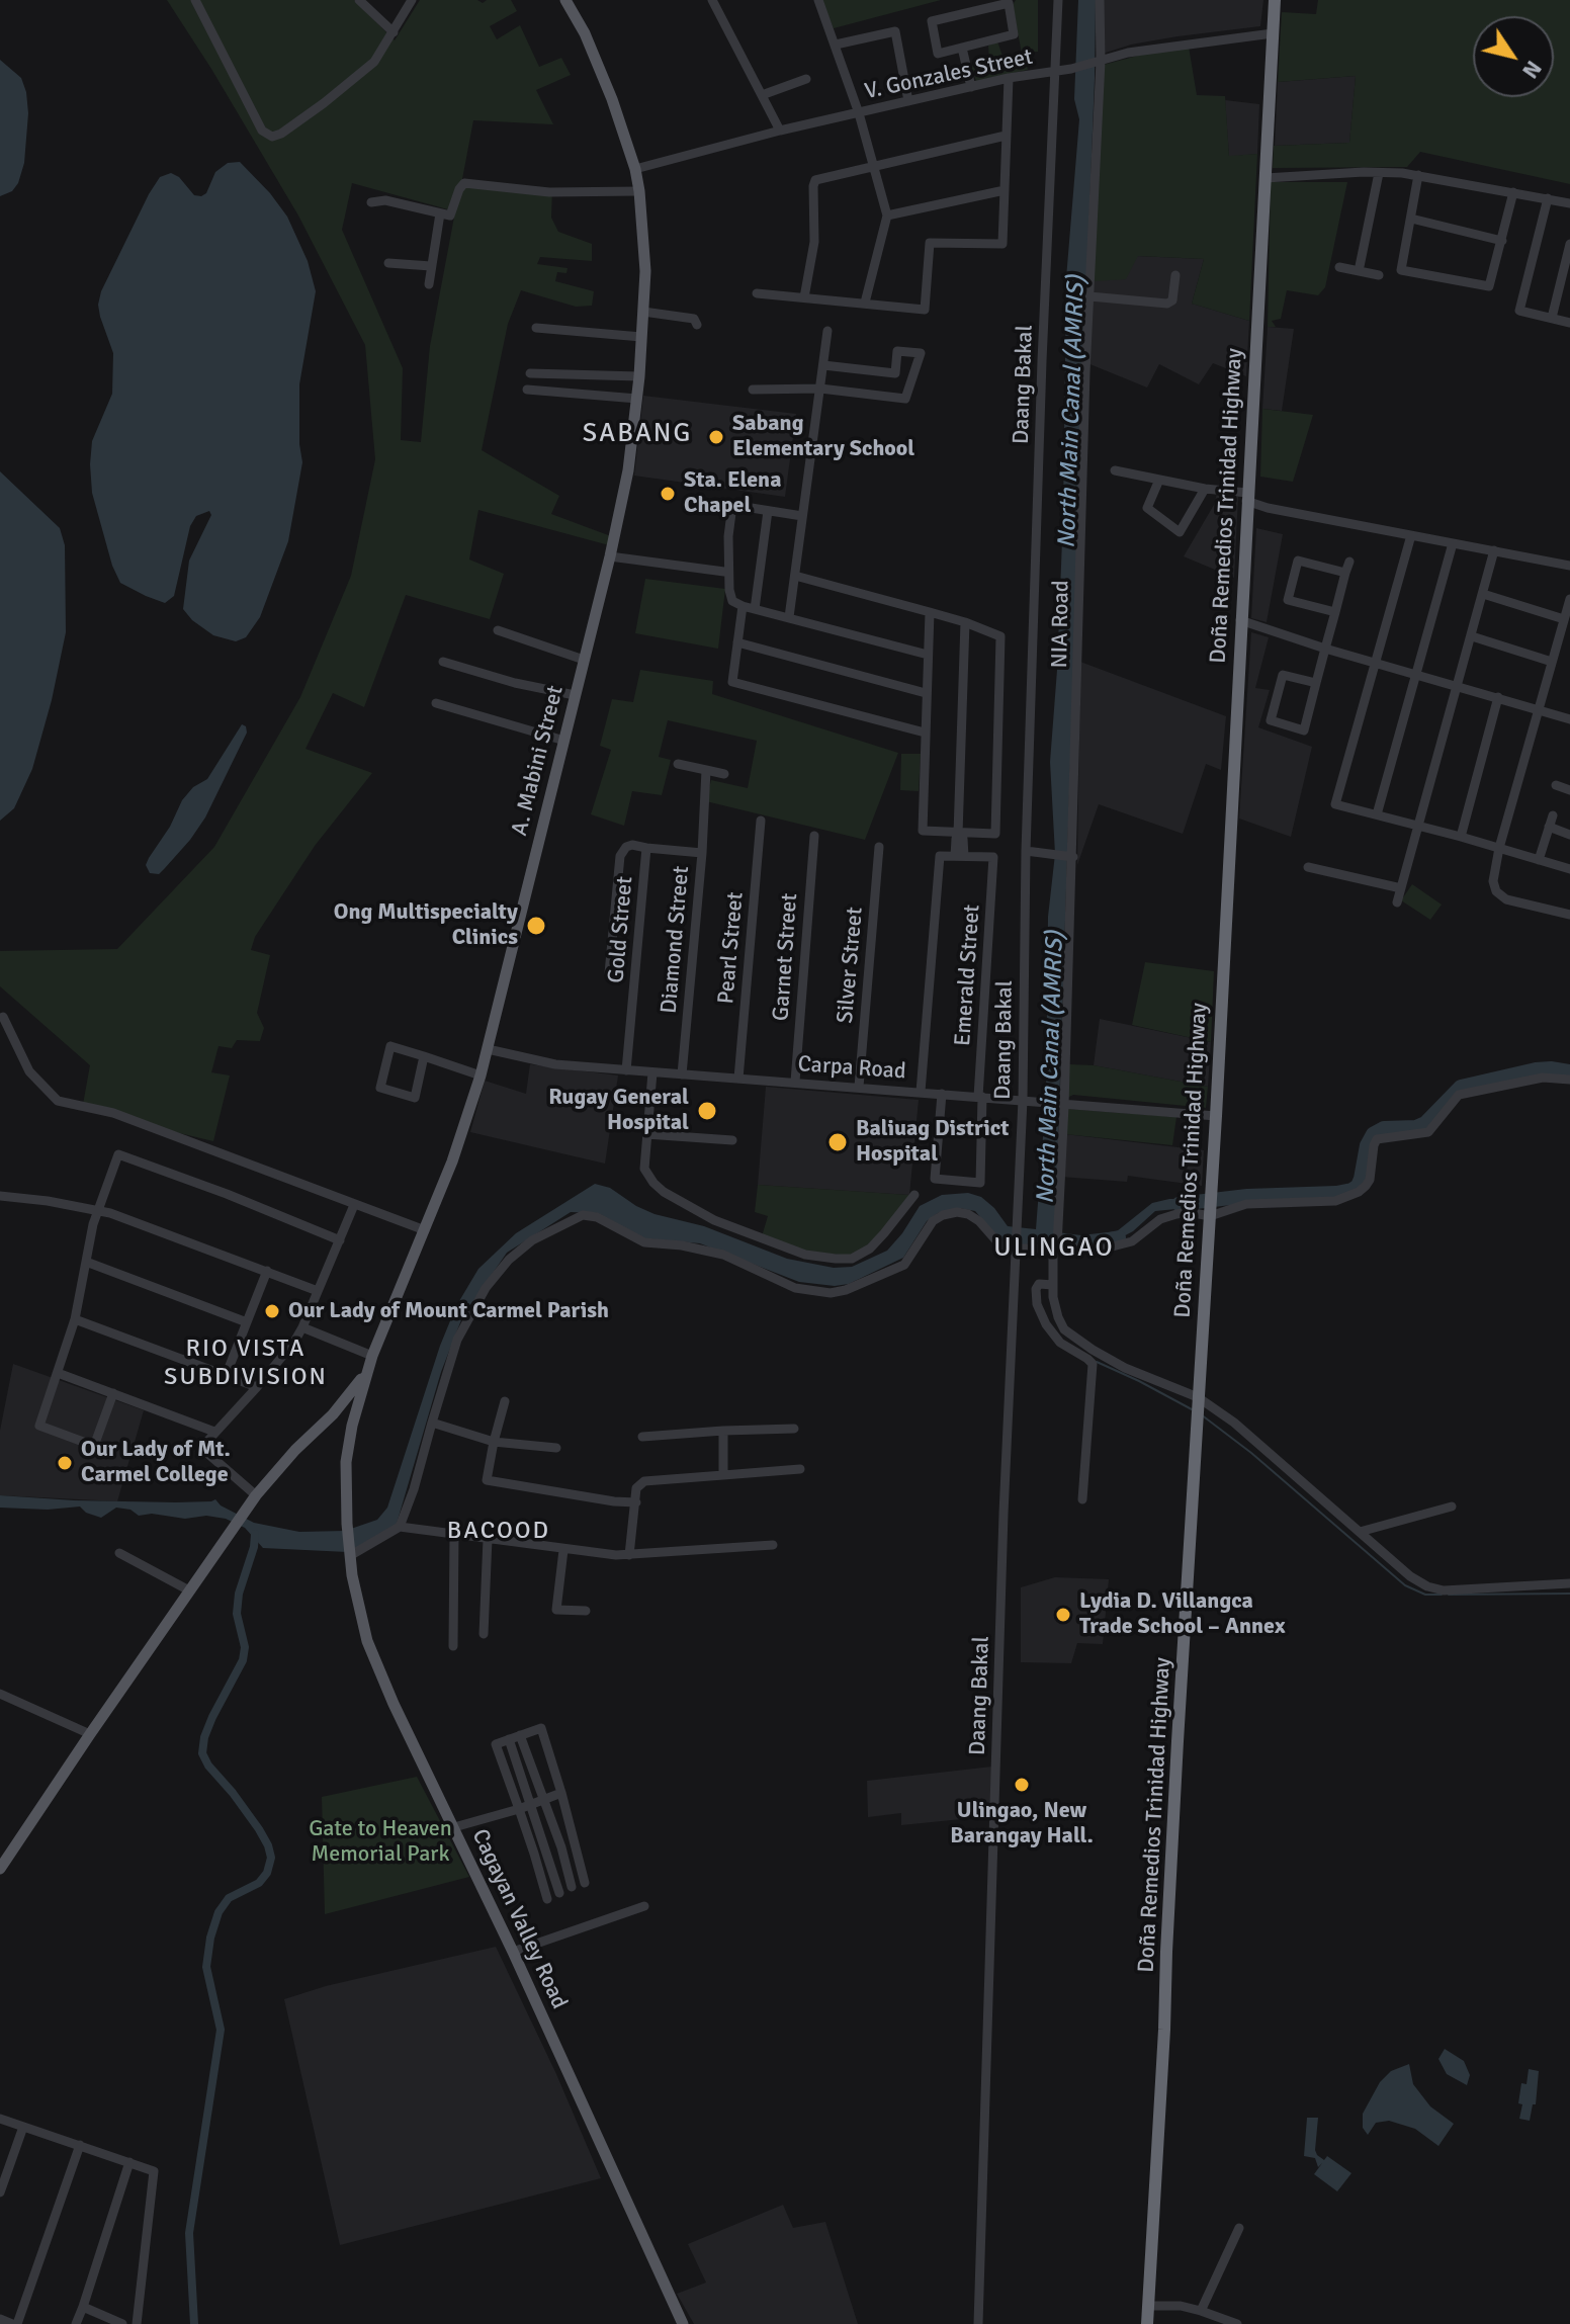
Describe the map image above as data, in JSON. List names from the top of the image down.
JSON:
{
  "streets": {
    "highway": ["Doña Remedios Trinidad Highway"],
    "main road": ["A. Mabini Street", "Cagayan Valley Road"],
    "street": [
      "V. Gonzales Street",
      "Daang Bakal",
      "NIA Road",
      "Gold Street",
      "Diamond Street",
      "Pearl Street",
      "Garnet Street",
      "Silver Street",
      "Emerald Street",
      "Carpa Road"
    ]
  },
  "crossings": [
    ["V. Gonzales Street", "Daang Bakal"],
    ["V. Gonzales Street", "Doña Remedios Trinidad Highway"],
    ["V. Gonzales Street", "NIA Road"],
    ["V. Gonzales Street", "A. Mabini Street"],
    ["Daang Bakal", "Carpa Road"],
    ["Doña Remedios Trinidad Highway", "NIA Road"],
    ["Doña Remedios Trinidad Highway", "Carpa Road"],
    ["NIA Road", "Carpa Road"],
    ["A. Mabini Street", "Carpa Road"],
    ["A. Mabini Street", "Cagayan Valley Road"],
    ["Gold Street", "Diamond Street"],
    ["Gold Street", "Carpa Road"],
    ["Diamond Street", "Carpa Road"],
    ["Pearl Street", "Carpa Road"],
    ["Garnet Street", "Carpa Road"],
    ["Silver Street", "Carpa Road"],
    ["Emerald Street", "Carpa Road"]
  ],
  "districts": [
    "SABANG",
    "ULINGAO",
    "RIO VISTA SUBDIVISION",
    "BACOOD"
  ],
  "water": ["North Main Canal (AMRIS)"],
  "parks": ["Gate to Heaven Memorial Park"],
  "places": [
    "Sabang Elementary School",
    "Sta. Elena Chapel",
    "Ong Multispecialty Clinics",
    "Rugay General Hospital",
    "Baliuag District Hospital",
    "Our Lady of Mount Carmel Parish",
    "Our Lady of Mt. Carmel College",
    "Lydia D. Villangca Trade School – Annex",
    "Ulingao, New Barangay Hall."
  ],
  "north": "bottom right"
}
